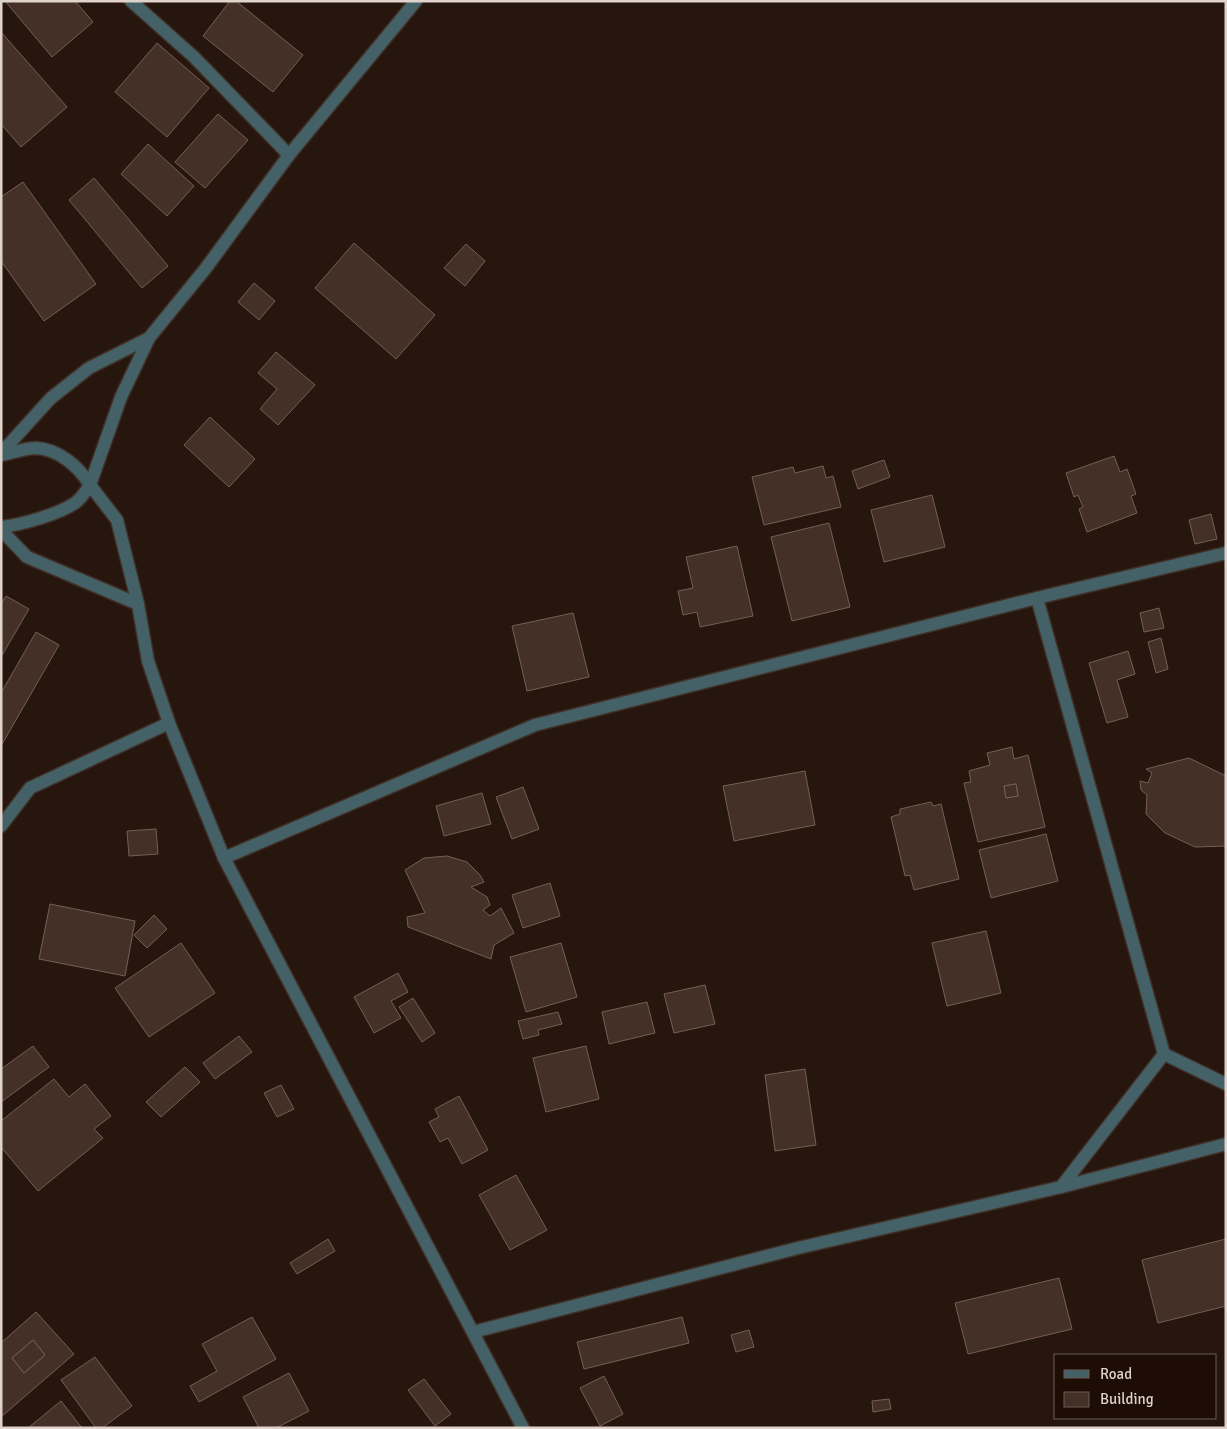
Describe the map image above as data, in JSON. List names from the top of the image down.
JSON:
{
  "legend": ["Road", "Building"]
}
